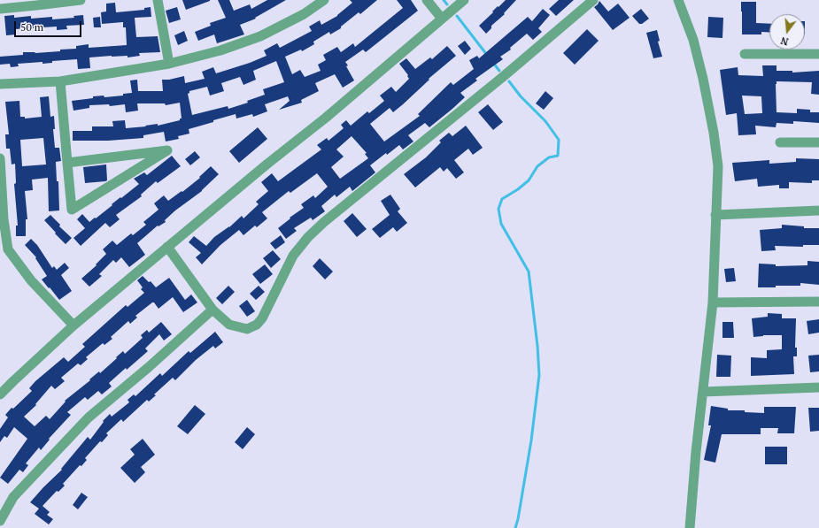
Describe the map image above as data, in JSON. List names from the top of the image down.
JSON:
{
  "scale_bar": "50 m",
  "north": "bottom"
}
